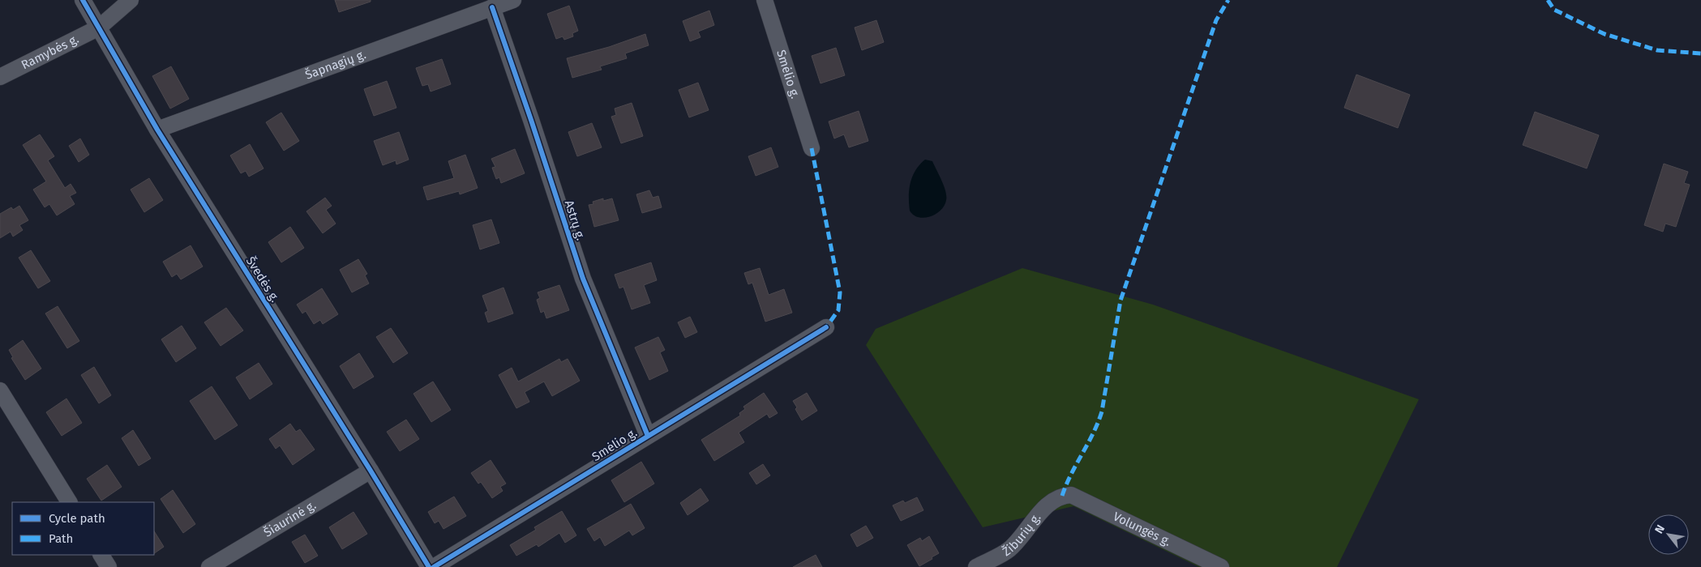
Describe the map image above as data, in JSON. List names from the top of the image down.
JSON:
{
  "streets": {
    "street": [
      "Ramybės g.",
      "Šapnagių g.",
      "Smėlio g.",
      "Astrų g.",
      "Švedės g.",
      "Šiaurinė g.",
      "Volungės g.",
      "Žiburių g."
    ]
  },
  "crossings": [
    ["Ramybės g.", "Švedės g."],
    ["Šapnagių g.", "Astrų g."],
    ["Šapnagių g.", "Švedės g."],
    ["Smėlio g.", "Astrų g."],
    ["Švedės g.", "Šiaurinė g."],
    ["Volungės g.", "Žiburių g."]
  ],
  "legend": ["Cycle path", "Path"],
  "north": "top left"
}
